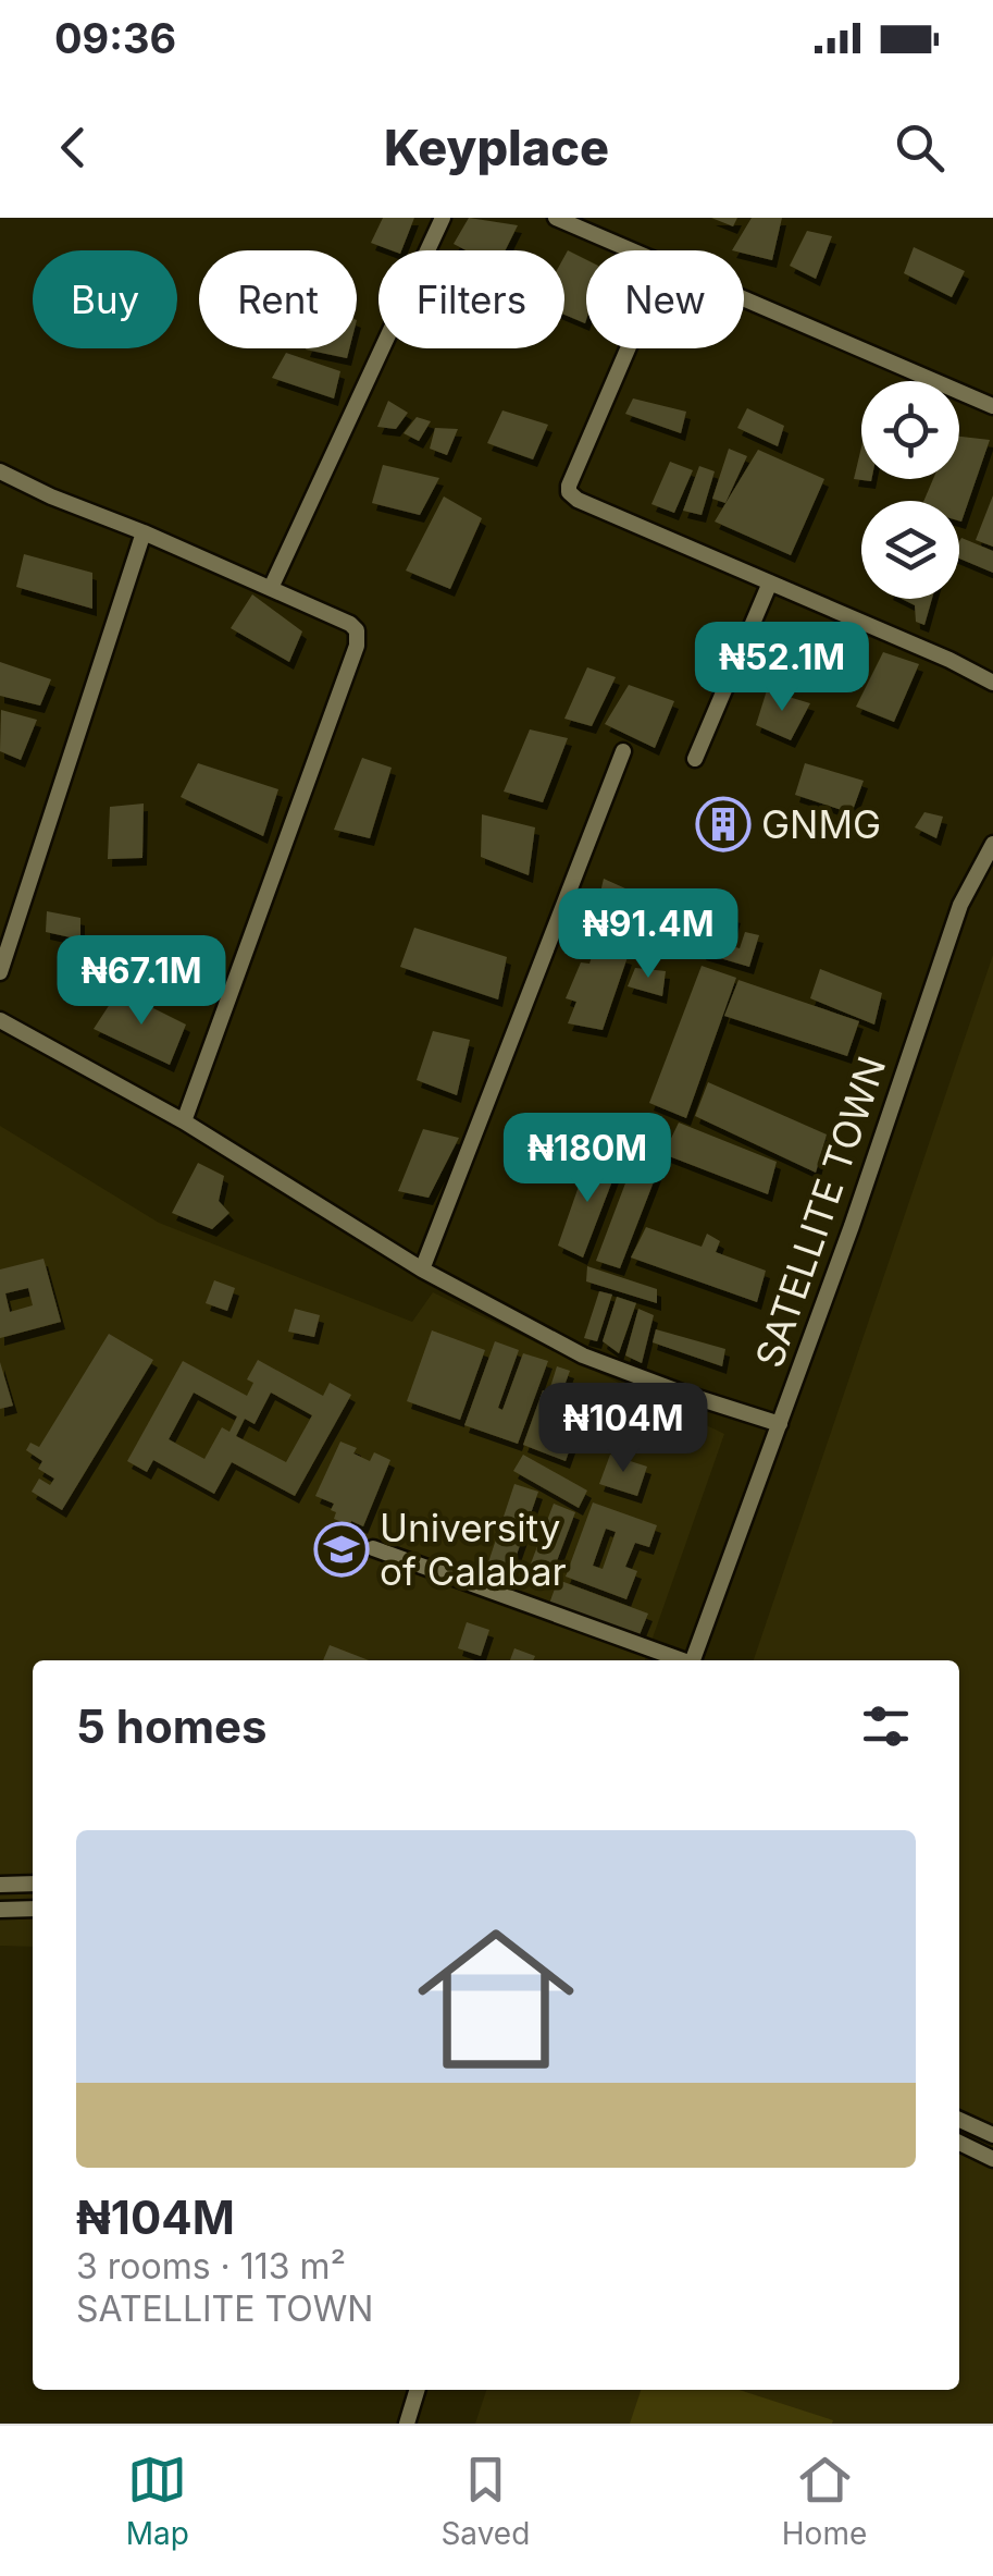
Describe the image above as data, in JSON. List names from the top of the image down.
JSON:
{
  "streets": {
    "street": ["SATELLITE TOWN"]
  },
  "places": {
    "building": ["GNMG"],
    "school or university": ["University of Calabar"]
  },
  "page": {
    "status": "09:36",
    "header": "Keyplace",
    "chip": [
      "Buy",
      "Rent",
      "Filters",
      "New"
    ],
    "price": [
      "₦52.1M",
      "₦91.4M",
      "₦67.1M",
      "₦180M",
      "₦104M"
    ],
    "heading": "5 homes",
    "list": [
      {
        "name": "₦104M",
        "note": "3 rooms · 113 m² · SATELLITE TOWN"
      }
    ],
    "tabs": ["Map", "Saved", "Home"]
  }
}
